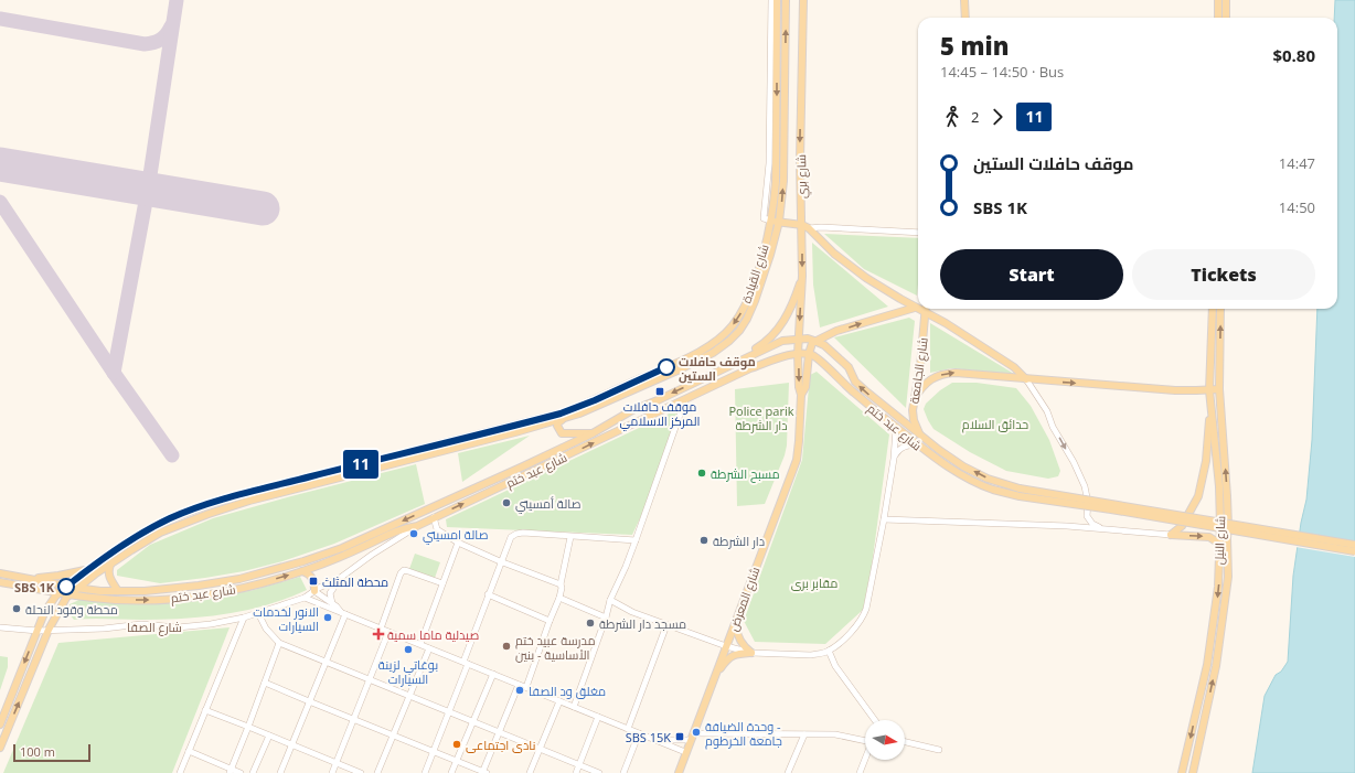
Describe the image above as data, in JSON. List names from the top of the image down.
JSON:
{
  "streets": {
    "main road": [
      "شارع بري",
      "شارع القيادة",
      "شارع الجامعة",
      "شارع عبد ختم",
      "شارع النيل",
      "شارع المعرض"
    ],
    "street": ["شارع الصفا"]
  },
  "crossings": [
    ["شارع بري", "شارع عبد ختم"],
    ["شارع بري", "شارع المعرض"],
    ["شارع القيادة", "شارع عبد ختم"],
    ["شارع القيادة", "شارع الصفا"],
    ["شارع الجامعة", "شارع عبد ختم"],
    ["شارع عبد ختم", "شارع المعرض"],
    ["شارع عبد ختم", "شارع الصفا"]
  ],
  "one_way": ["شارع بري"],
  "parks": ["Police parik دار الشرطة", "حدائق السلام", "مقابر برى"],
  "places": {
    "other": [
      "موقف حافلات الستين",
      "مسبح الشرطة",
      "صالة أمسيتي",
      "صالة امسيتي",
      "دار الشرطة",
      "SBS 1K",
      "محطة وقود النحلة",
      "الانور لخدمات السيارات",
      "مسجد دار الشرطة",
      "مدرسة عبيد ختم الأساسية - بنين",
      "بوغاتي لزينة السيارات",
      "مغلق ود الصفا",
      "وحدة الضيافة - جامعة الخرطوم",
      "نادى اجتماعى"
    ],
    "transit": ["موقف حافلات المركز الاسلامي", "محطة المثلث", "SBS 15K"],
    "health": ["صيدلية ماما سمية"]
  },
  "lines": ["bus line 11"],
  "scale_bar": "100 m",
  "north": "right",
  "page": {
    "on_map": "11",
    "heading": ["5 min", "14:45 – 14:50 · Bus", "$0.80"],
    "legs": ["2", "11"],
    "list": [
      {
        "name": "موقف حافلات الستين",
        "value": "14:47"
      },
      {
        "name": "SBS 1K",
        "value": "14:50"
      }
    ],
    "buttons": ["Start", "Tickets"],
    "scale": "100 m"
  }
}
